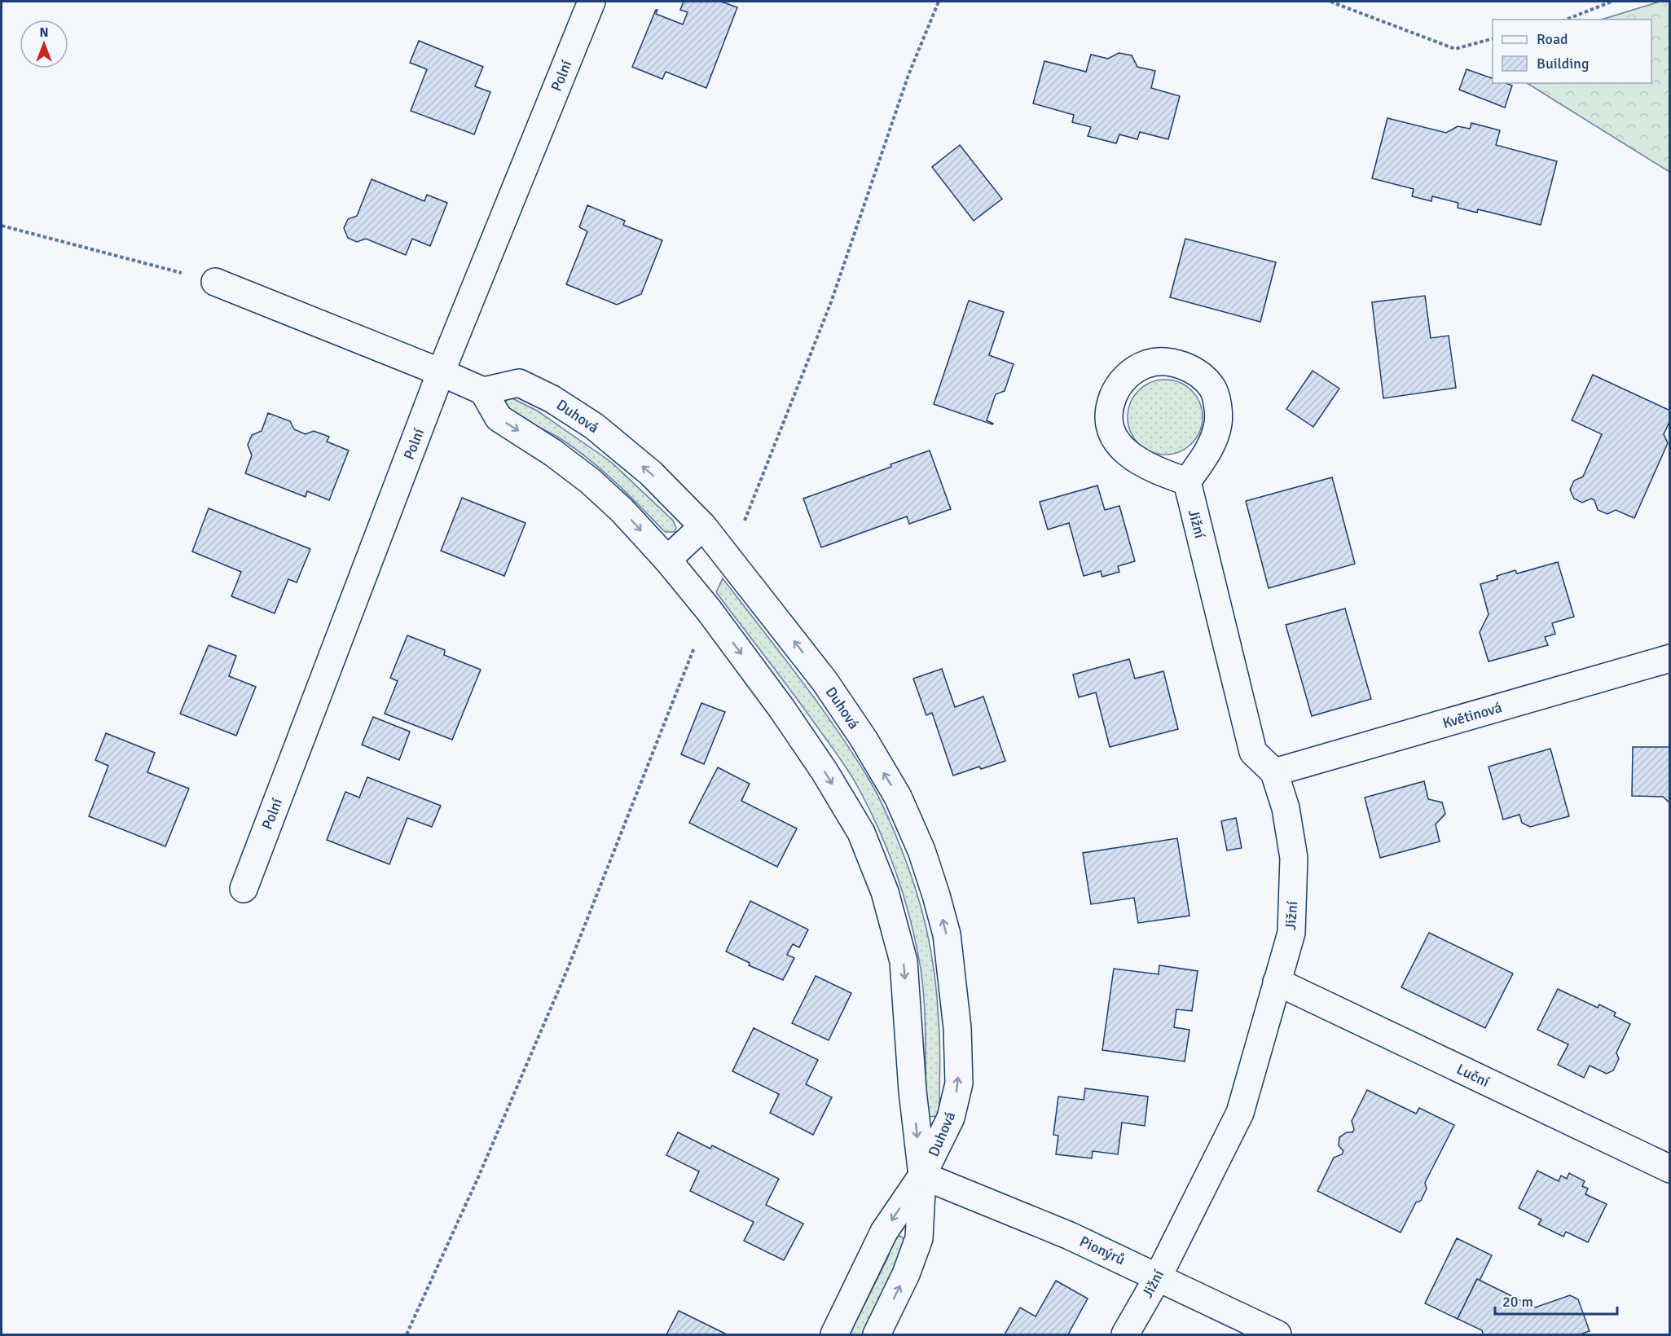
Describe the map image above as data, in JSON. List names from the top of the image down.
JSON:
{
  "streets": {
    "street": [
      "Polní",
      "Duhová",
      "Jižní",
      "Květinová",
      "Luční",
      "Pionýrů"
    ]
  },
  "crossings": [
    ["Duhová", "Pionýrů"],
    ["Jižní", "Květinová"],
    ["Jižní", "Luční"],
    ["Jižní", "Pionýrů"]
  ],
  "legend": ["Road", "Building"],
  "scale_bar": "20 m",
  "north": "top"
}
